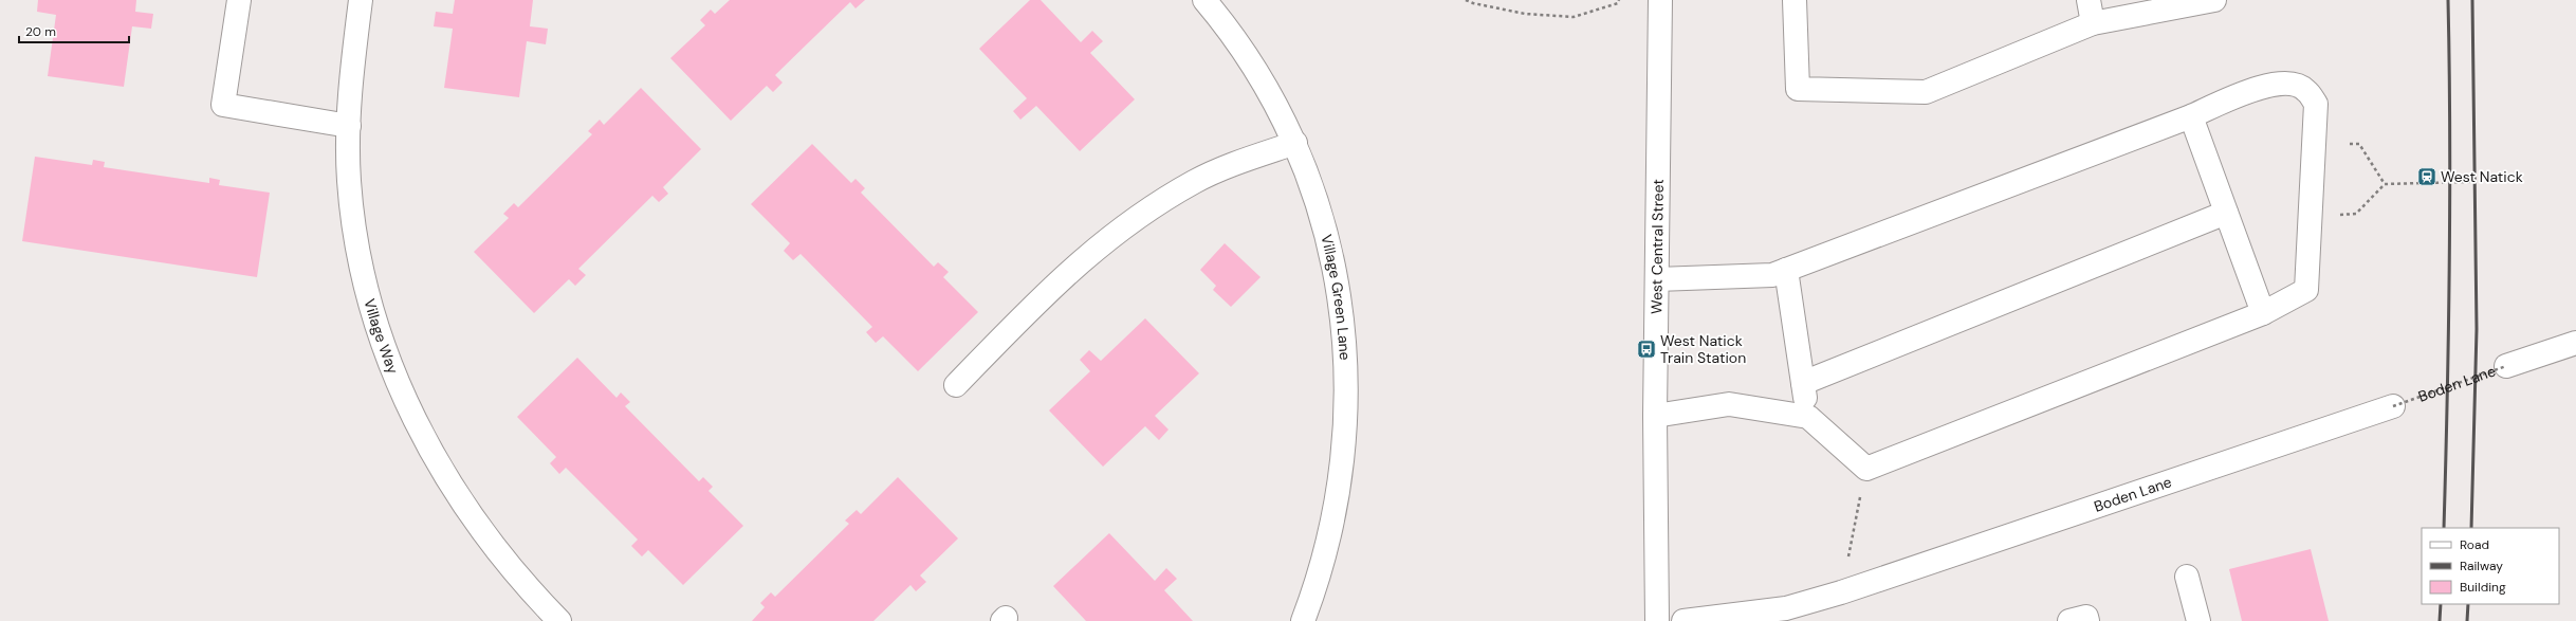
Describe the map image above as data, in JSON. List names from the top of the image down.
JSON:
{
  "streets": {
    "street": [
      "West Central Street",
      "Village Green Lane",
      "Village Way",
      "Boden Lane"
    ]
  },
  "places": {
    "station": ["West Natick"],
    "bus stop": ["West Natick Train Station"]
  },
  "legend": ["Road", "Railway", "Building"],
  "scale_bar": "20 m"
}
